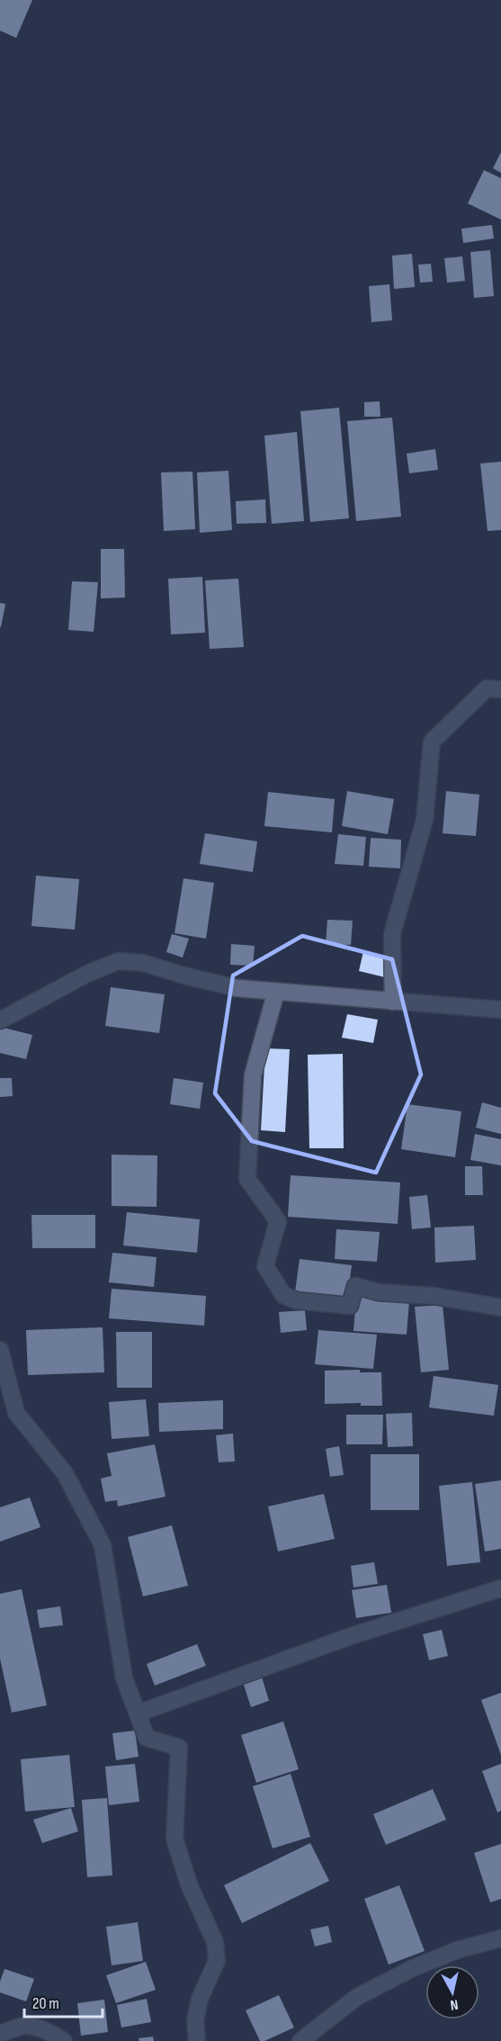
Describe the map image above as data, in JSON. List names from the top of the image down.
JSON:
{
  "scale_bar": "20 m",
  "north": "bottom"
}
